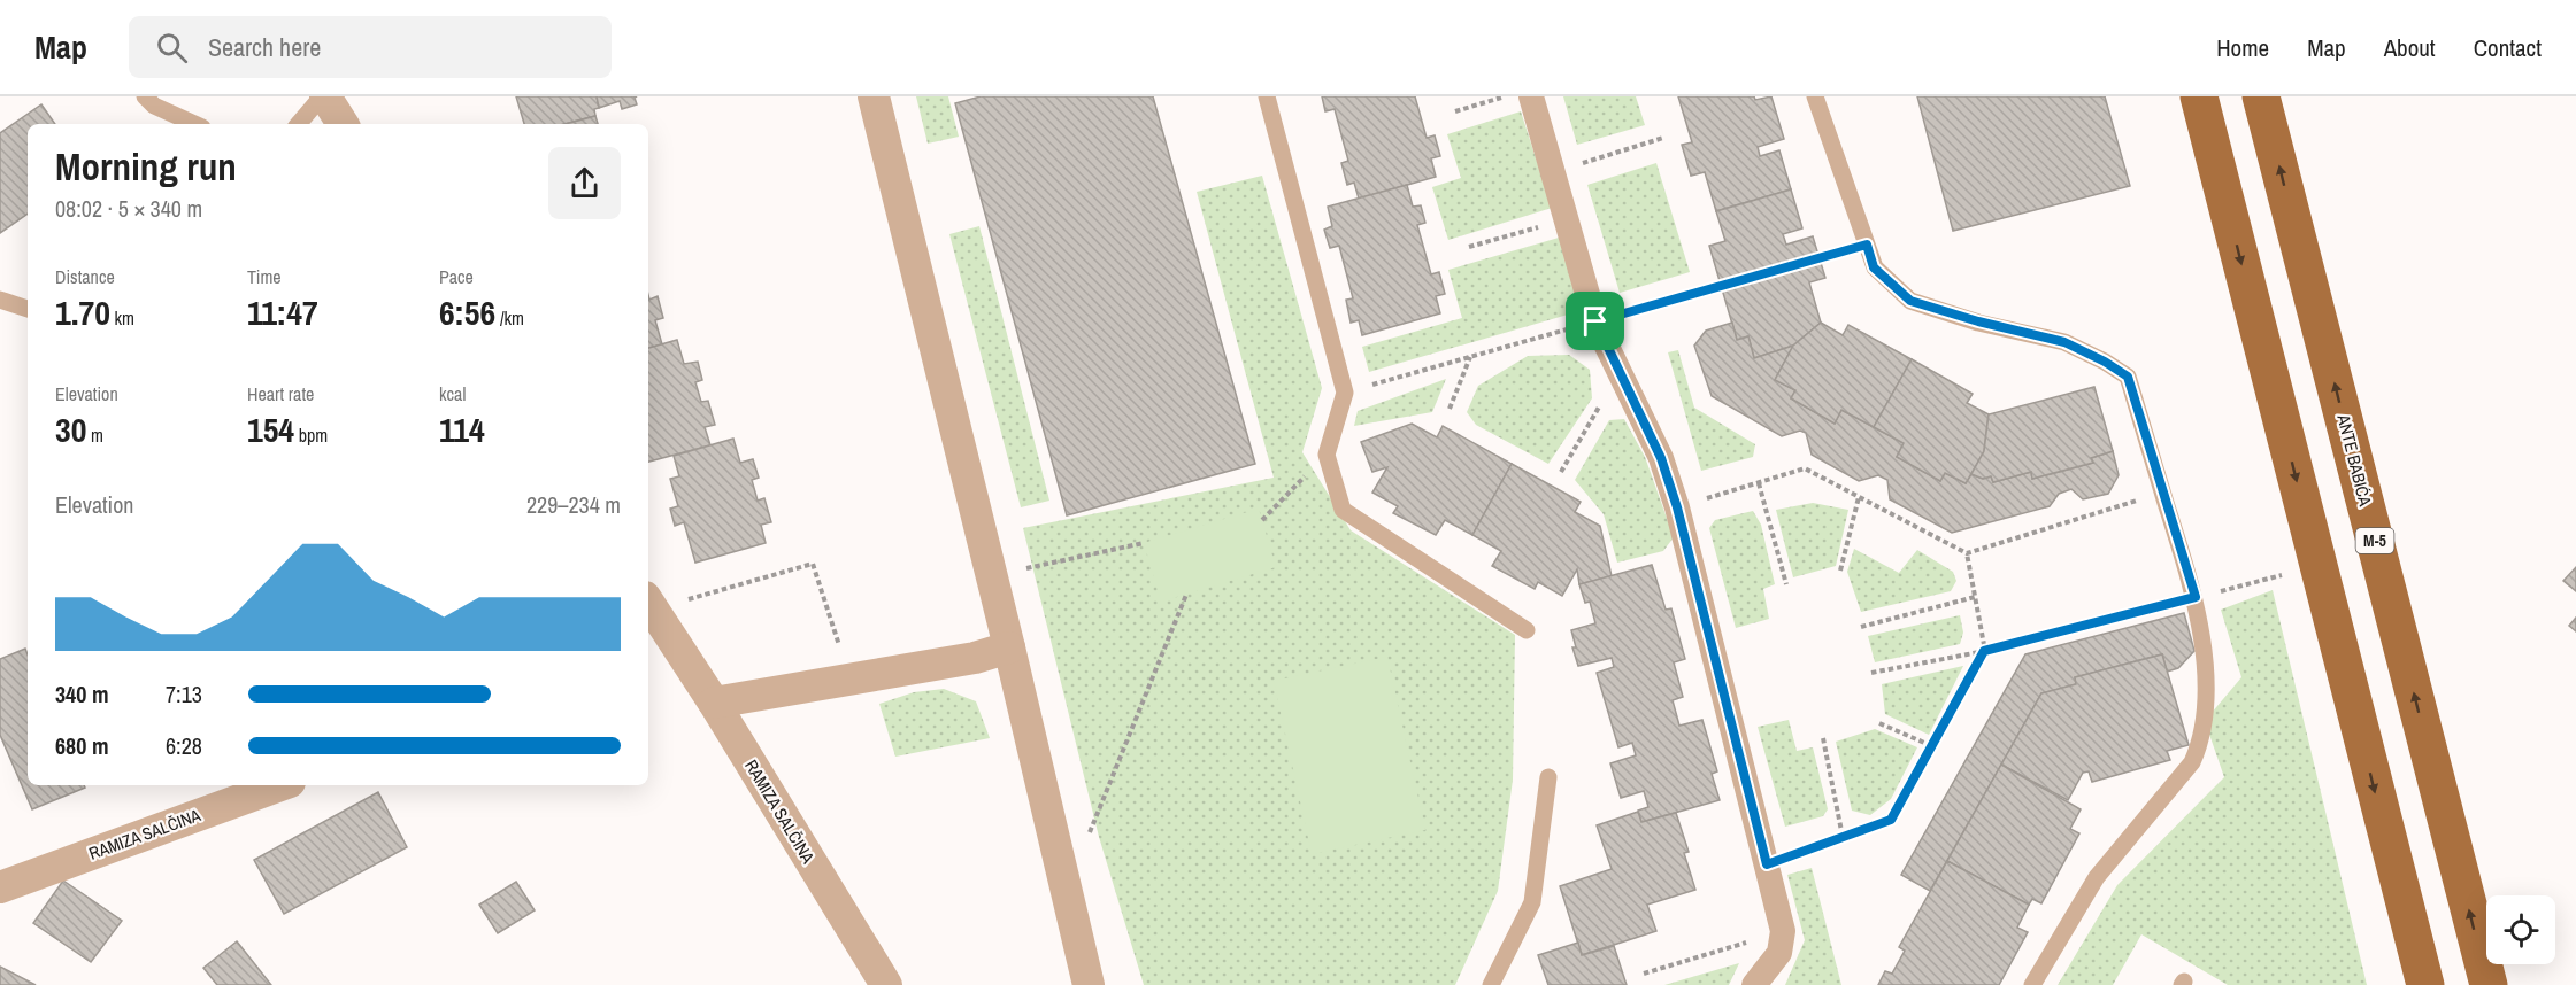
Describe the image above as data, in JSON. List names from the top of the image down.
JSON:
{
  "streets": {
    "main road": ["ANTE BABIĆA", "M-5"],
    "street": ["RAMIZA SALČINA"]
  },
  "page": {
    "header": "Map",
    "search": "Search here",
    "nav": [
      "Home",
      "Map",
      "About",
      "Contact"
    ],
    "heading": ["Morning run", "08:02 · 5 × 340 m"],
    "stats": [
      ["Distance", "1.70 km"],
      ["Time", "11:47"],
      ["Pace", "6:56 /km"],
      ["Elevation", "30 m"],
      ["Heart rate", "154 bpm"],
      ["kcal", "114"]
    ],
    "chart": ["Elevation", "229–234 m"],
    "list": [
      {
        "name": "340 m",
        "note": "7:13"
      },
      {
        "name": "680 m",
        "note": "6:28"
      }
    ]
  }
}
